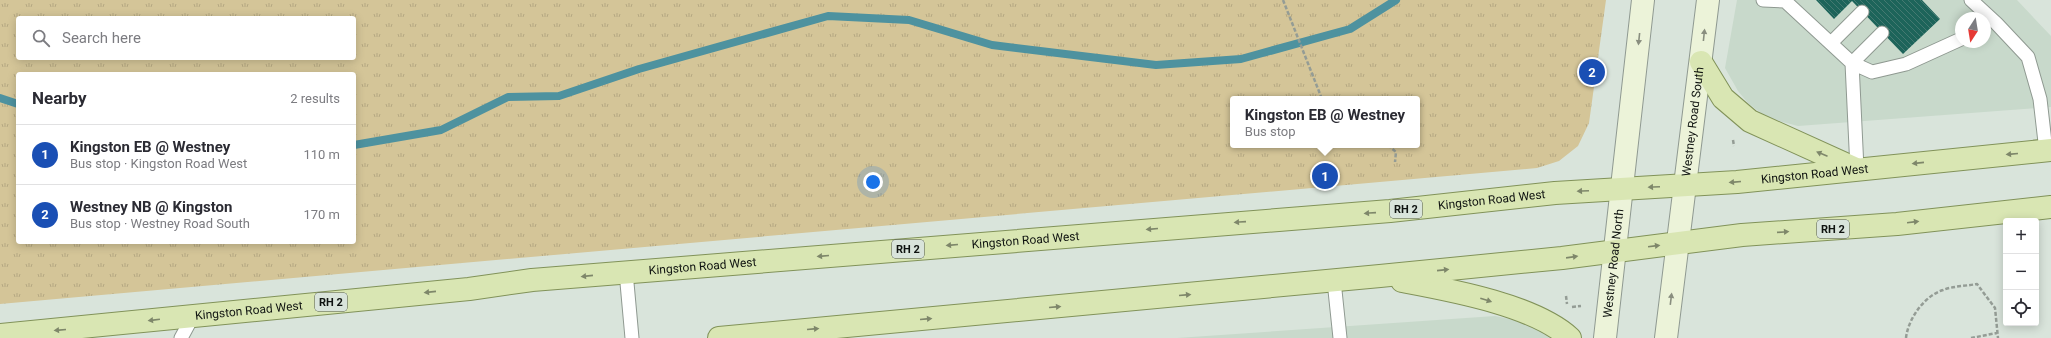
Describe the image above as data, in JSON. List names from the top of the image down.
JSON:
{
  "streets": {
    "main road": [
      "Westney Road South",
      "Kingston Road West",
      "RH 2",
      "Westney Road North"
    ]
  },
  "crossings": [
    ["Westney Road South", "Kingston Road West"],
    ["Westney Road South", "RH 2"],
    ["Kingston Road West", "Westney Road North"],
    ["RH 2", "Westney Road North"]
  ],
  "north": "bottom",
  "page": {
    "search": "Search here",
    "pins": ["2", "1"],
    "heading": ["Nearby", "2 results"],
    "popup": ["Kingston EB @ Westney", "Bus stop"],
    "list": [
      {
        "mark": "1",
        "name": "Kingston EB @ Westney",
        "note": "Bus stop · Kingston Road West",
        "value": "110 m"
      },
      {
        "mark": "2",
        "name": "Westney NB @ Kingston",
        "note": "Bus stop · Westney Road South",
        "value": "170 m"
      }
    ],
    "map_buttons": ["+", "−"]
  }
}
